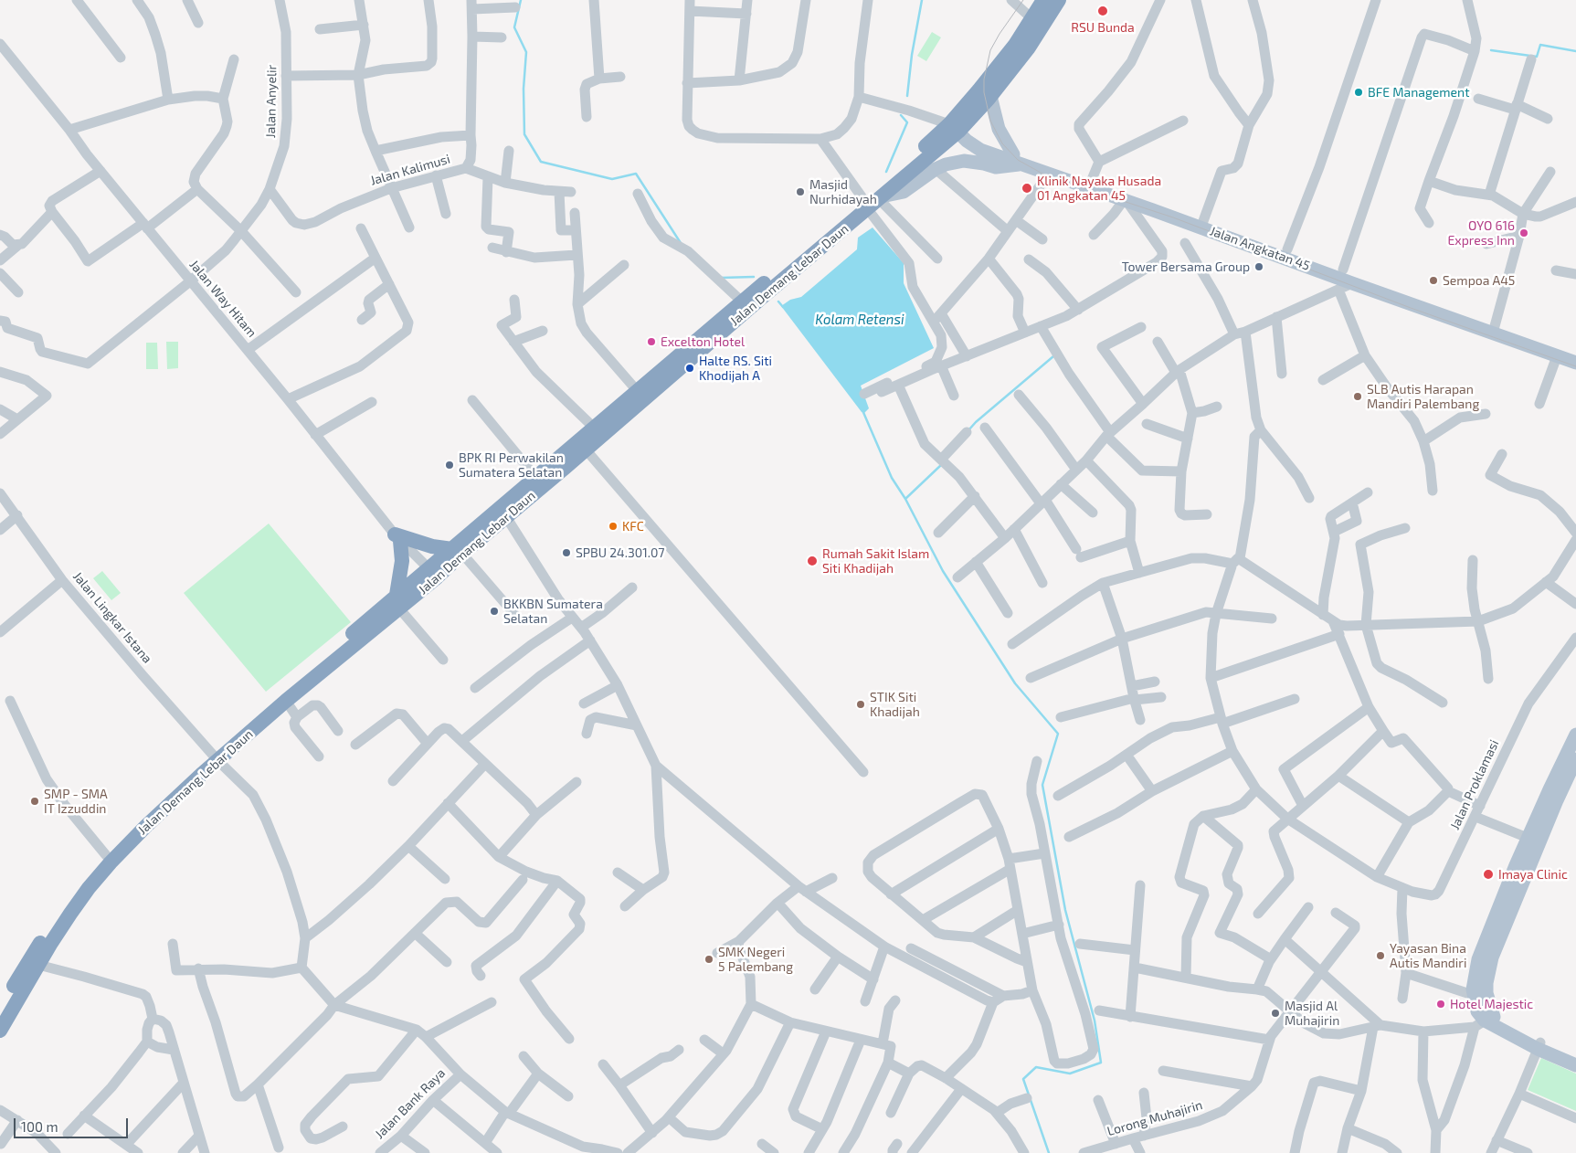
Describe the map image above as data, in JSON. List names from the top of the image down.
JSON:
{
  "streets": {
    "highway": ["Jalan Demang Lebar Daun"],
    "main road": ["Jalan Angkatan 45"],
    "street": [
      "Jalan Anyelir",
      "Jalan Kalimusi",
      "Jalan Way Hitam",
      "Jalan Lingkar Istana",
      "Jalan Proklamasi",
      "Jalan Bank Raya",
      "Lorong Muhajirin"
    ]
  },
  "crossings": [
    ["Jalan Anyelir", "Jalan Kalimusi"],
    ["Jalan Anyelir", "Jalan Way Hitam"],
    ["Jalan Angkatan 45", "Jalan Demang Lebar Daun"],
    ["Jalan Demang Lebar Daun", "Jalan Way Hitam"],
    ["Jalan Demang Lebar Daun", "Jalan Lingkar Istana"]
  ],
  "water": ["Kolam Retensi"],
  "places": [
    "RSU Bunda",
    "BFE Management",
    "Klinik Nayaka Husada 01 Angkatan 45",
    "Masjid Nurhidayah",
    "OYO 616 Express Inn",
    "Tower Bersama Group",
    "Sempoa A45",
    "Excelton Hotel",
    "Halte RS. Siti Khodijah A",
    "SLB Autis Harapan Mandiri Palembang",
    "BPK RI Perwakilan Sumatera Selatan",
    "KFC",
    "SPBU 24.301.07",
    "Rumah Sakit Islam Siti Khadijah",
    "BKKBN Sumatera Selatan",
    "STIK Siti Khadijah",
    "SMP - SMA IT Izzuddin",
    "Imaya Clinic",
    "Yayasan Bina Autis Mandiri",
    "SMK Negeri 5 Palembang",
    "Hotel Majestic",
    "Masjid Al Muhajirin"
  ],
  "scale_bar": "100 m"
}
